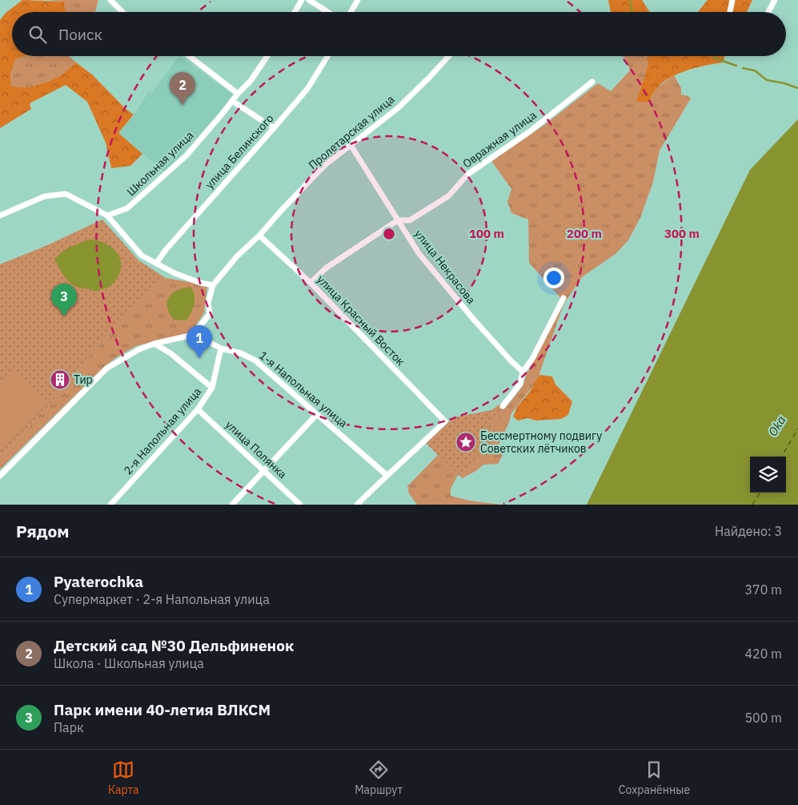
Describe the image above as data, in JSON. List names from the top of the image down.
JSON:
{
  "streets": {
    "street": [
      "Пролетарская улица",
      "Овражная улица",
      "улица Белинского",
      "Школьная улица",
      "улица Некрасова",
      "улица Красный Восток",
      "1-я Напольная улица",
      "2-я Напольная улица",
      "улица Полянка"
    ]
  },
  "crossings": [
    ["Пролетарская улица", "улица Некрасова"],
    ["Пролетарская улица", "улица Красный Восток"],
    ["Овражная улица", "улица Некрасова"],
    ["улица Красный Восток", "1-я Напольная улица"],
    ["2-я Напольная улица", "улица Полянка"]
  ],
  "water": ["Oka"],
  "places": {
    "building": ["Тир"],
    "place": ["Бессмертному подвигу Советских лётчиков"]
  },
  "page": {
    "search": "Поиск",
    "pins": ["2", "3", "1"],
    "heading": ["Рядом", "Найдено: 3"],
    "list": [
      {
        "mark": "1",
        "name": "Pyaterochka",
        "note": "Супермаркет · 2-я Напольная улица",
        "value": "370 m"
      },
      {
        "mark": "2",
        "name": "Детский сад №30 Дельфиненок",
        "note": "Школа · Школьная улица",
        "value": "420 m"
      },
      {
        "mark": "3",
        "name": "Парк имени 40-летия ВЛКСМ",
        "note": "Парк",
        "value": "500 m"
      }
    ],
    "nav": ["Карта", "Маршрут", "Сохранённые"]
  },
  "rings": ["100 m", "200 m", "300 m"]
}
